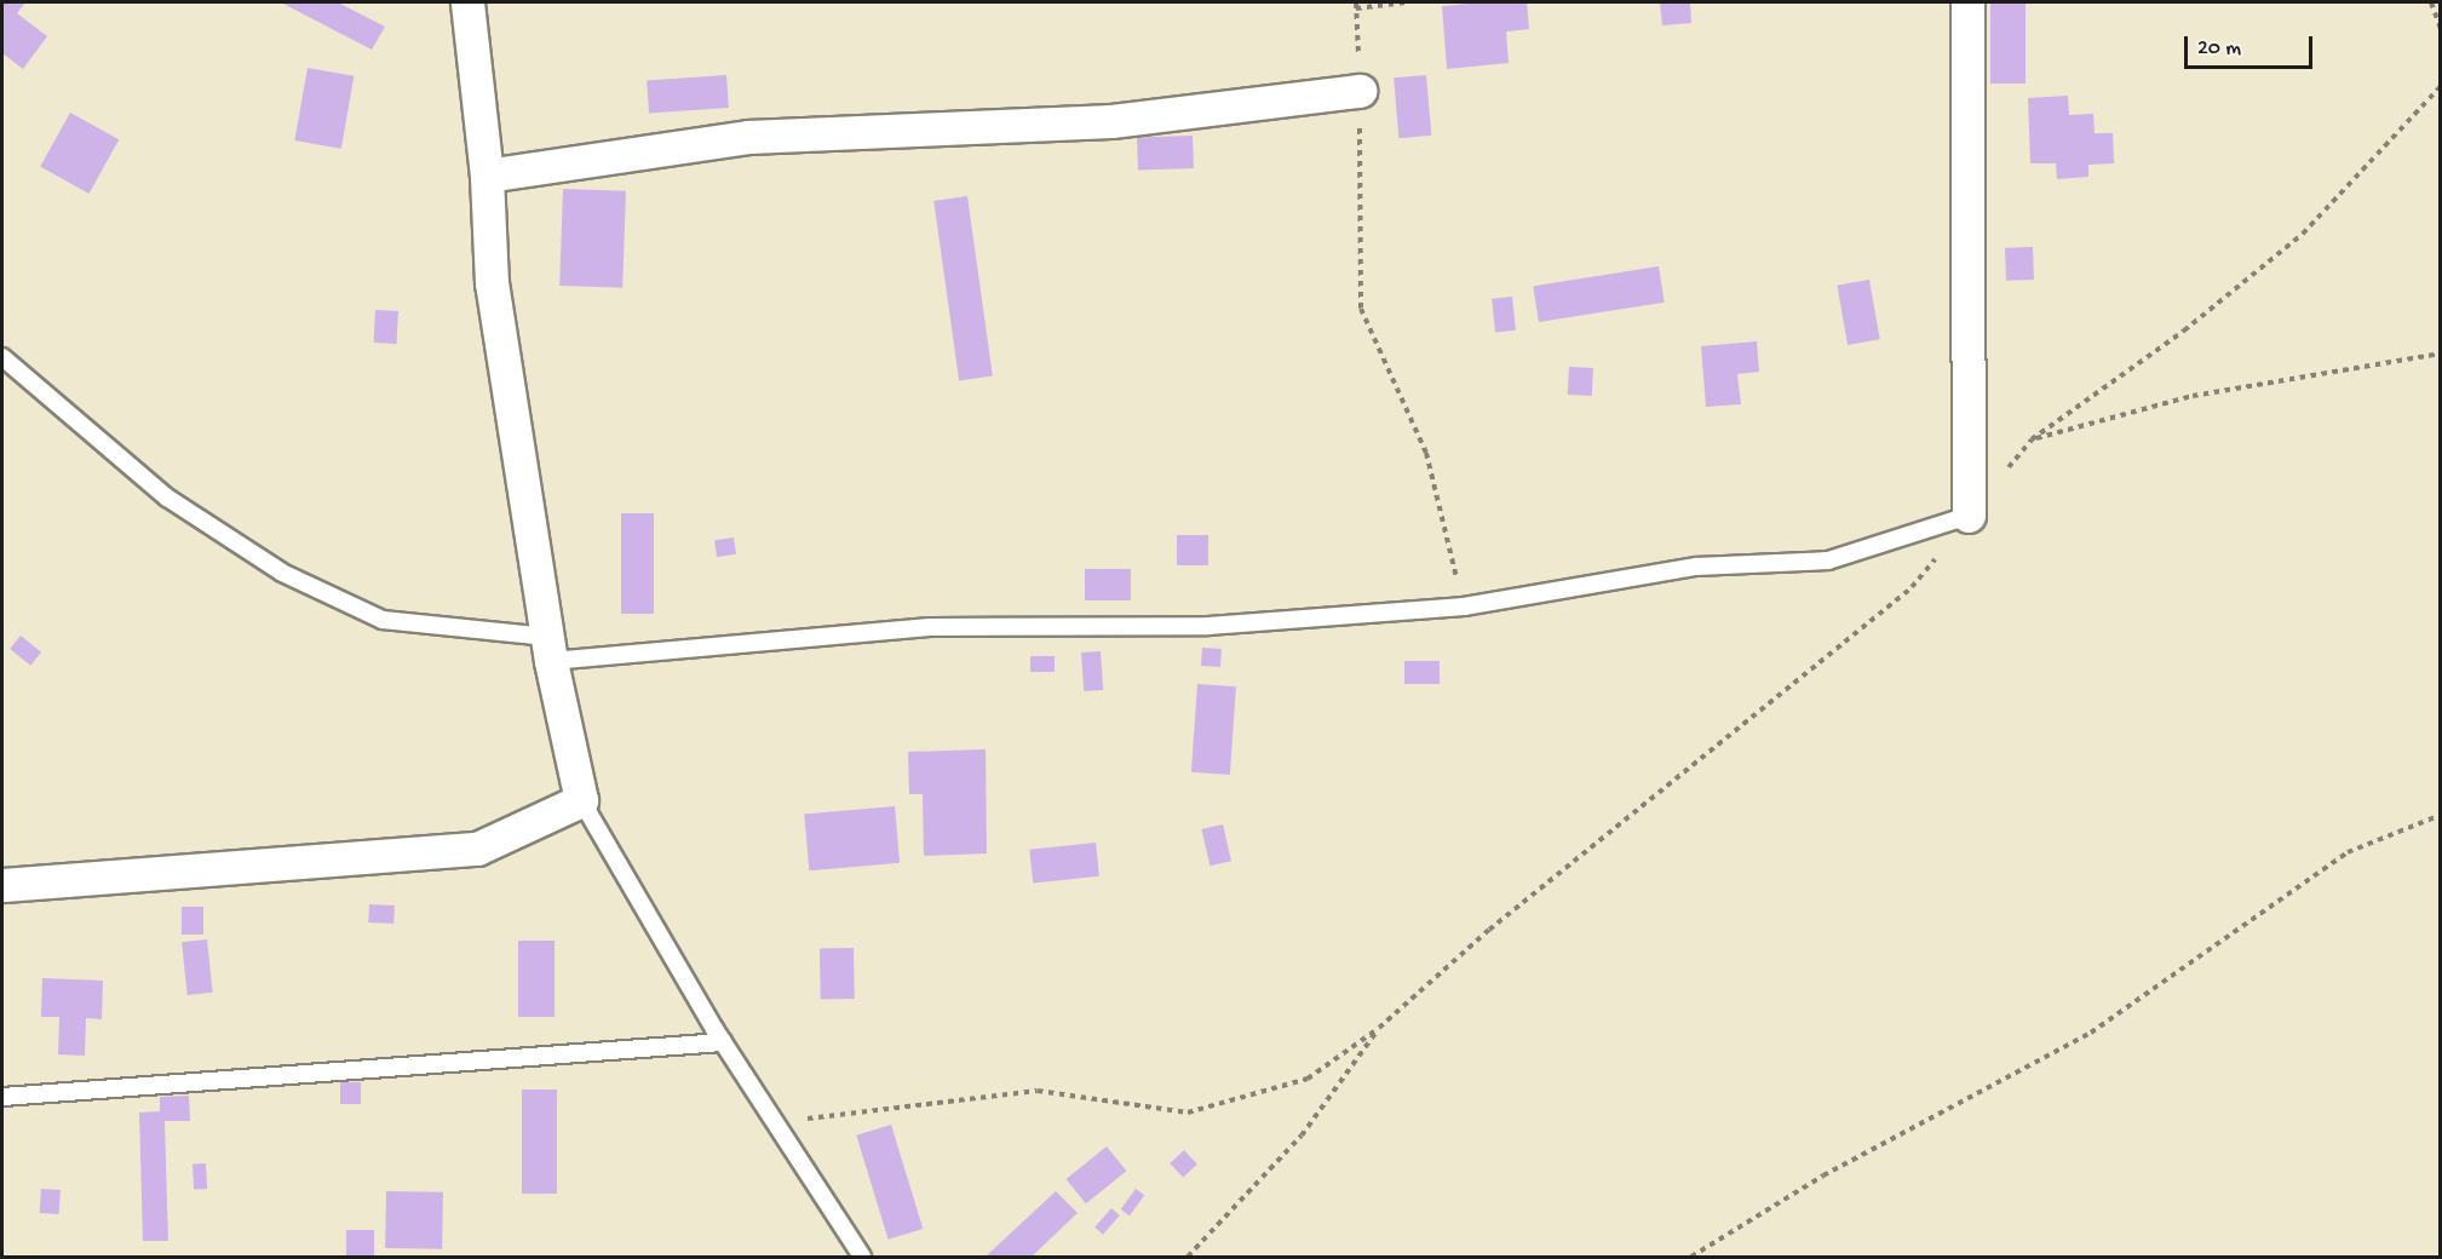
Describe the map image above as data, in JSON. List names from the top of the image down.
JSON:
{
  "scale_bar": "20 m"
}
